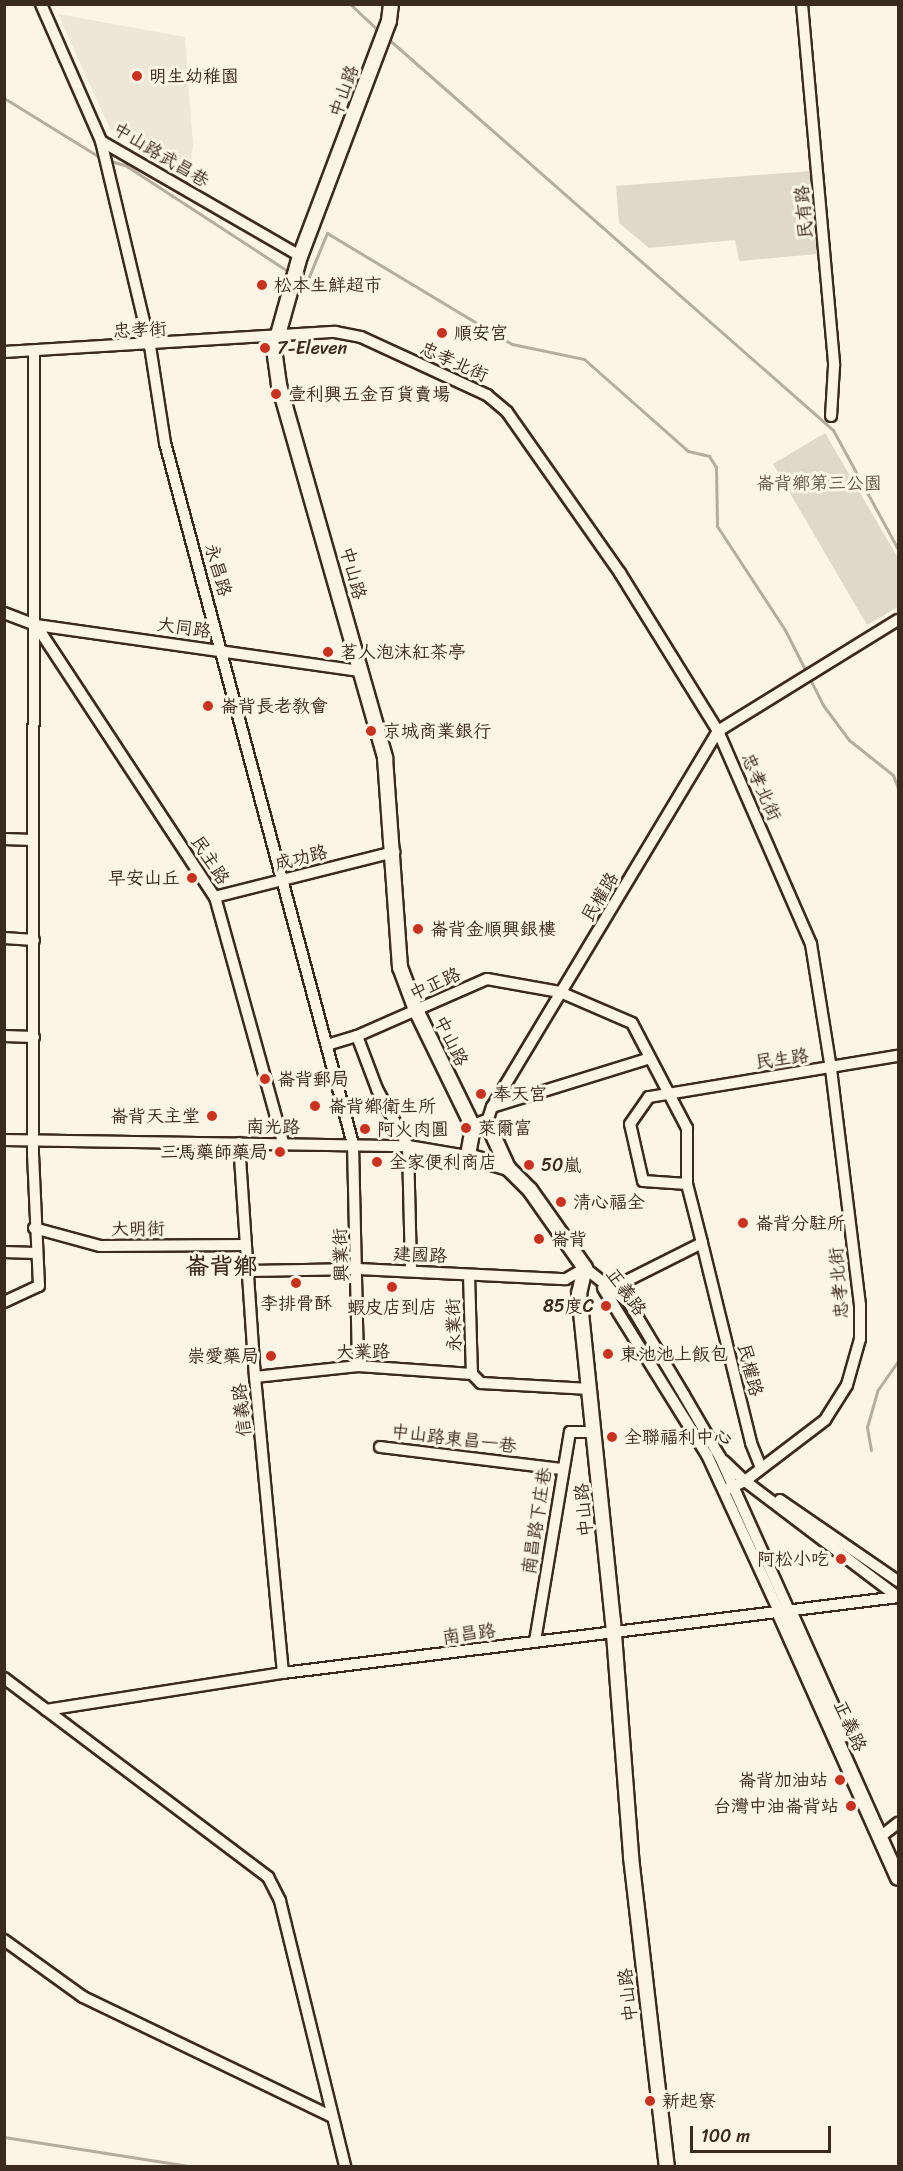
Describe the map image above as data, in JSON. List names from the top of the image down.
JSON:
{
  "streets": {
    "main road": ["中山路", "正義路"],
    "street": [
      "中山路武昌巷",
      "民有路",
      "忠孝街",
      "忠孝北街",
      "永昌路",
      "大同路",
      "成功路",
      "民主路",
      "民權路",
      "中正路",
      "民生路",
      "南光路",
      "大明街",
      "興業街",
      "建國路",
      "永業街",
      "大業路",
      "信義路",
      "中山路東昌一巷",
      "南昌路下庄巷",
      "南昌路"
    ]
  },
  "crossings": [
    ["中山路", "中山路武昌巷"],
    ["中山路", "忠孝街"],
    ["中山路", "忠孝北街"],
    ["中山路", "大同路"],
    ["中山路", "成功路"],
    ["中山路", "中正路"],
    ["中山路", "建國路"],
    ["中山路", "正義路"],
    ["中山路", "大業路"],
    ["中山路", "南昌路下庄巷"],
    ["中山路", "南昌路"],
    ["中山路武昌巷", "永昌路"],
    ["忠孝街", "忠孝北街"],
    ["忠孝街", "永昌路"],
    ["忠孝北街", "民權路"],
    ["忠孝北街", "民生路"],
    ["忠孝北街", "正義路"],
    ["永昌路", "大同路"],
    ["永昌路", "成功路"],
    ["永昌路", "中正路"],
    ["永昌路", "南光路"],
    ["永昌路", "興業街"],
    ["大同路", "民主路"],
    ["成功路", "民主路"],
    ["民主路", "南光路"],
    ["民權路", "中正路"],
    ["民權路", "民生路"],
    ["南光路", "興業街"],
    ["南光路", "信義路"],
    ["大明街", "信義路"],
    ["興業街", "建國路"],
    ["興業街", "大業路"],
    ["建國路", "正義路"],
    ["建國路", "永業街"],
    ["建國路", "信義路"],
    ["正義路", "南昌路"],
    ["永業街", "大業路"],
    ["大業路", "信義路"],
    ["信義路", "南昌路"],
    ["中山路東昌一巷", "南昌路下庄巷"],
    ["南昌路下庄巷", "南昌路"]
  ],
  "districts": ["崙背鄉"],
  "parks": ["崙背鄉第三公園"],
  "places": [
    "明生幼稚園",
    "松本生鮮超市",
    "順安宮",
    "7-Eleven",
    "壹利興五金百貨賣場",
    "茗人泡沫紅茶亭",
    "崙背長老教會",
    "京城商業銀行",
    "早安山丘",
    "崙背金順興銀樓",
    "崙背郵局",
    "奉天宮",
    "崙背鄉衛生所",
    "崙背天主堂",
    "萊爾富",
    "阿火肉圓",
    "三馬藥師藥局",
    "全家便利商店",
    "50嵐",
    "清心福全",
    "崙背分駐所",
    "崙背",
    "李排骨酥",
    "蝦皮店到店",
    "85度C",
    "東池池上飯包",
    "崇愛藥局",
    "全聯福利中心",
    "阿松小吃",
    "崙背加油站",
    "台灣中油崙背站",
    "新起寮"
  ],
  "scale_bar": "100 m"
}
